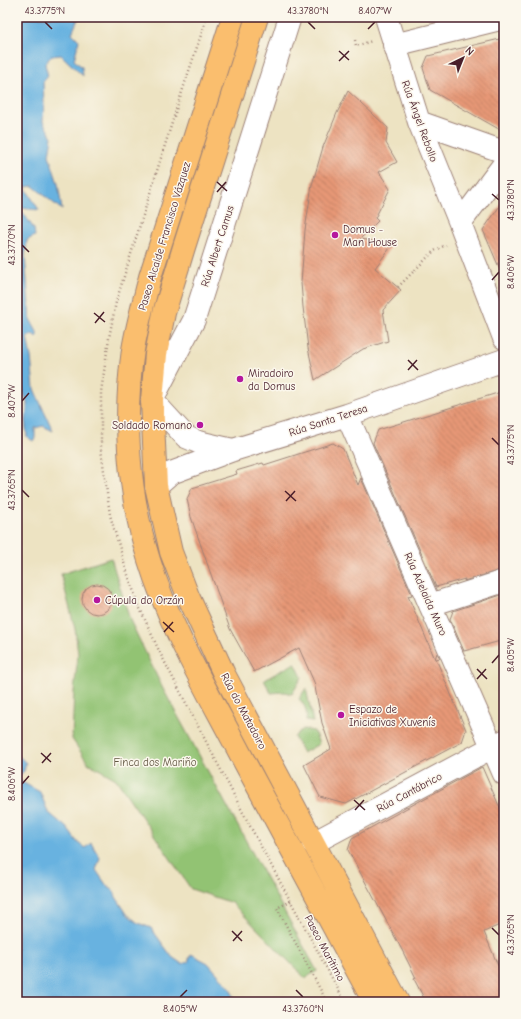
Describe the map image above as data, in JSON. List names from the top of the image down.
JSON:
{
  "streets": {
    "main road": ["Paseo Alcalde Francisco Vázquez", "Rúa do Matadoiro"],
    "street": [
      "Rúa Ángel Rebollo",
      "Rúa Albert Camus",
      "Rúa Santa Teresa",
      "Rúa Adelaida Muro",
      "Rúa Cantábrico"
    ],
    "path": ["Paseo Marítimo"]
  },
  "crossings": [
    ["Paseo Alcalde Francisco Vázquez", "Rúa Albert Camus"],
    ["Paseo Alcalde Francisco Vázquez", "Rúa do Matadoiro"],
    ["Rúa Albert Camus", "Rúa do Matadoiro"],
    ["Rúa Santa Teresa", "Rúa Adelaida Muro"],
    ["Rúa Santa Teresa", "Rúa do Matadoiro"],
    ["Rúa Adelaida Muro", "Rúa Cantábrico"],
    ["Rúa do Matadoiro", "Rúa Cantábrico"]
  ],
  "parks": ["Finca dos Mariño"],
  "places": [
    "Domus - Man House",
    "Miradoiro da Domus",
    "Soldado Romano",
    "Cúpula do Orzán",
    "Espazo de Iniciativas Xuvenís"
  ],
  "north": "top right",
  "coordinates": [
    "43.3775°N",
    "43.3780°N",
    "8.407°W",
    "43.3770°N",
    "8.406°W",
    "43.3765°N",
    "8.405°W",
    "43.3760°N"
  ]
}
